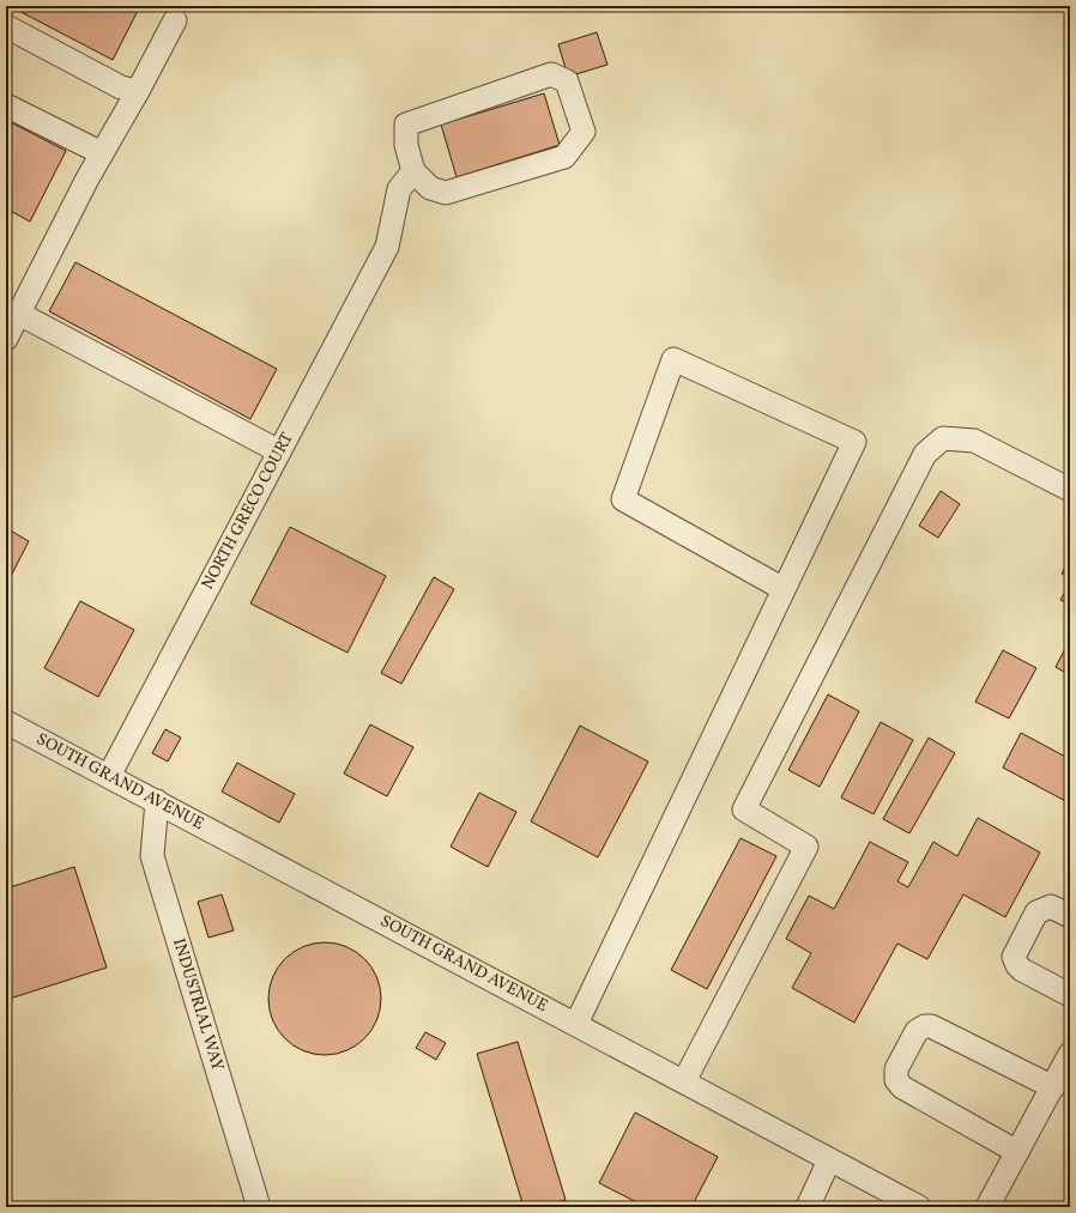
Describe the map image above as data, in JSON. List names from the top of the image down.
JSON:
{
  "streets": {
    "street": ["NORTH GRECO COURT", "SOUTH GRAND AVENUE", "INDUSTRIAL WAY"]
  },
  "crossings": [
    ["NORTH GRECO COURT", "SOUTH GRAND AVENUE"],
    ["SOUTH GRAND AVENUE", "INDUSTRIAL WAY"]
  ]
}
